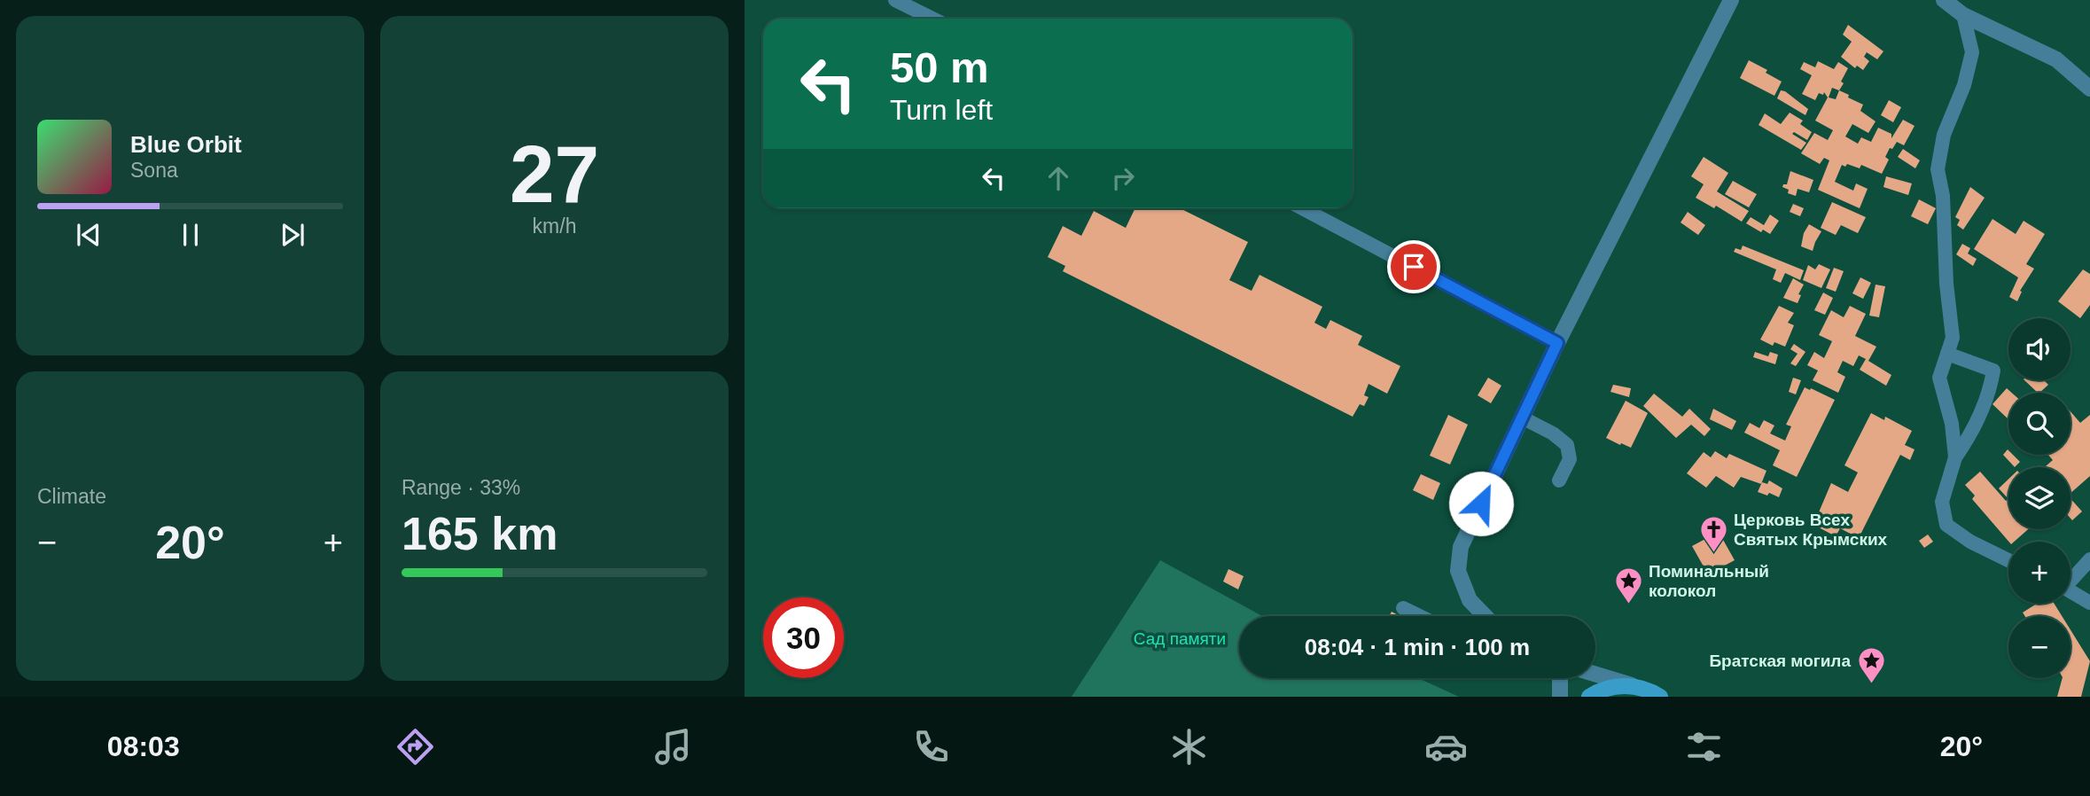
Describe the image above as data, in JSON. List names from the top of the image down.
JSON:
{
  "parks": ["Сад памяти"],
  "places": {
    "church": ["Церковь Всех Святых Крымских"],
    "place": ["Поминальный колокол", "Братская могила"]
  },
  "page": {
    "tile": [
      ["27", "km/h"],
      "Climate",
      ["Range · 33%", "165 km"]
    ],
    "turn": ["50 m", "Turn left"],
    "song": ["Blue Orbit", "Sona"],
    "map_buttons": ["+", "−"],
    "heat": ["−", "20°", "+"],
    "limit": "30",
    "trip": "08:04 · 1 min · 100 m",
    "tabs": ["08:03", "20°"]
  }
}
